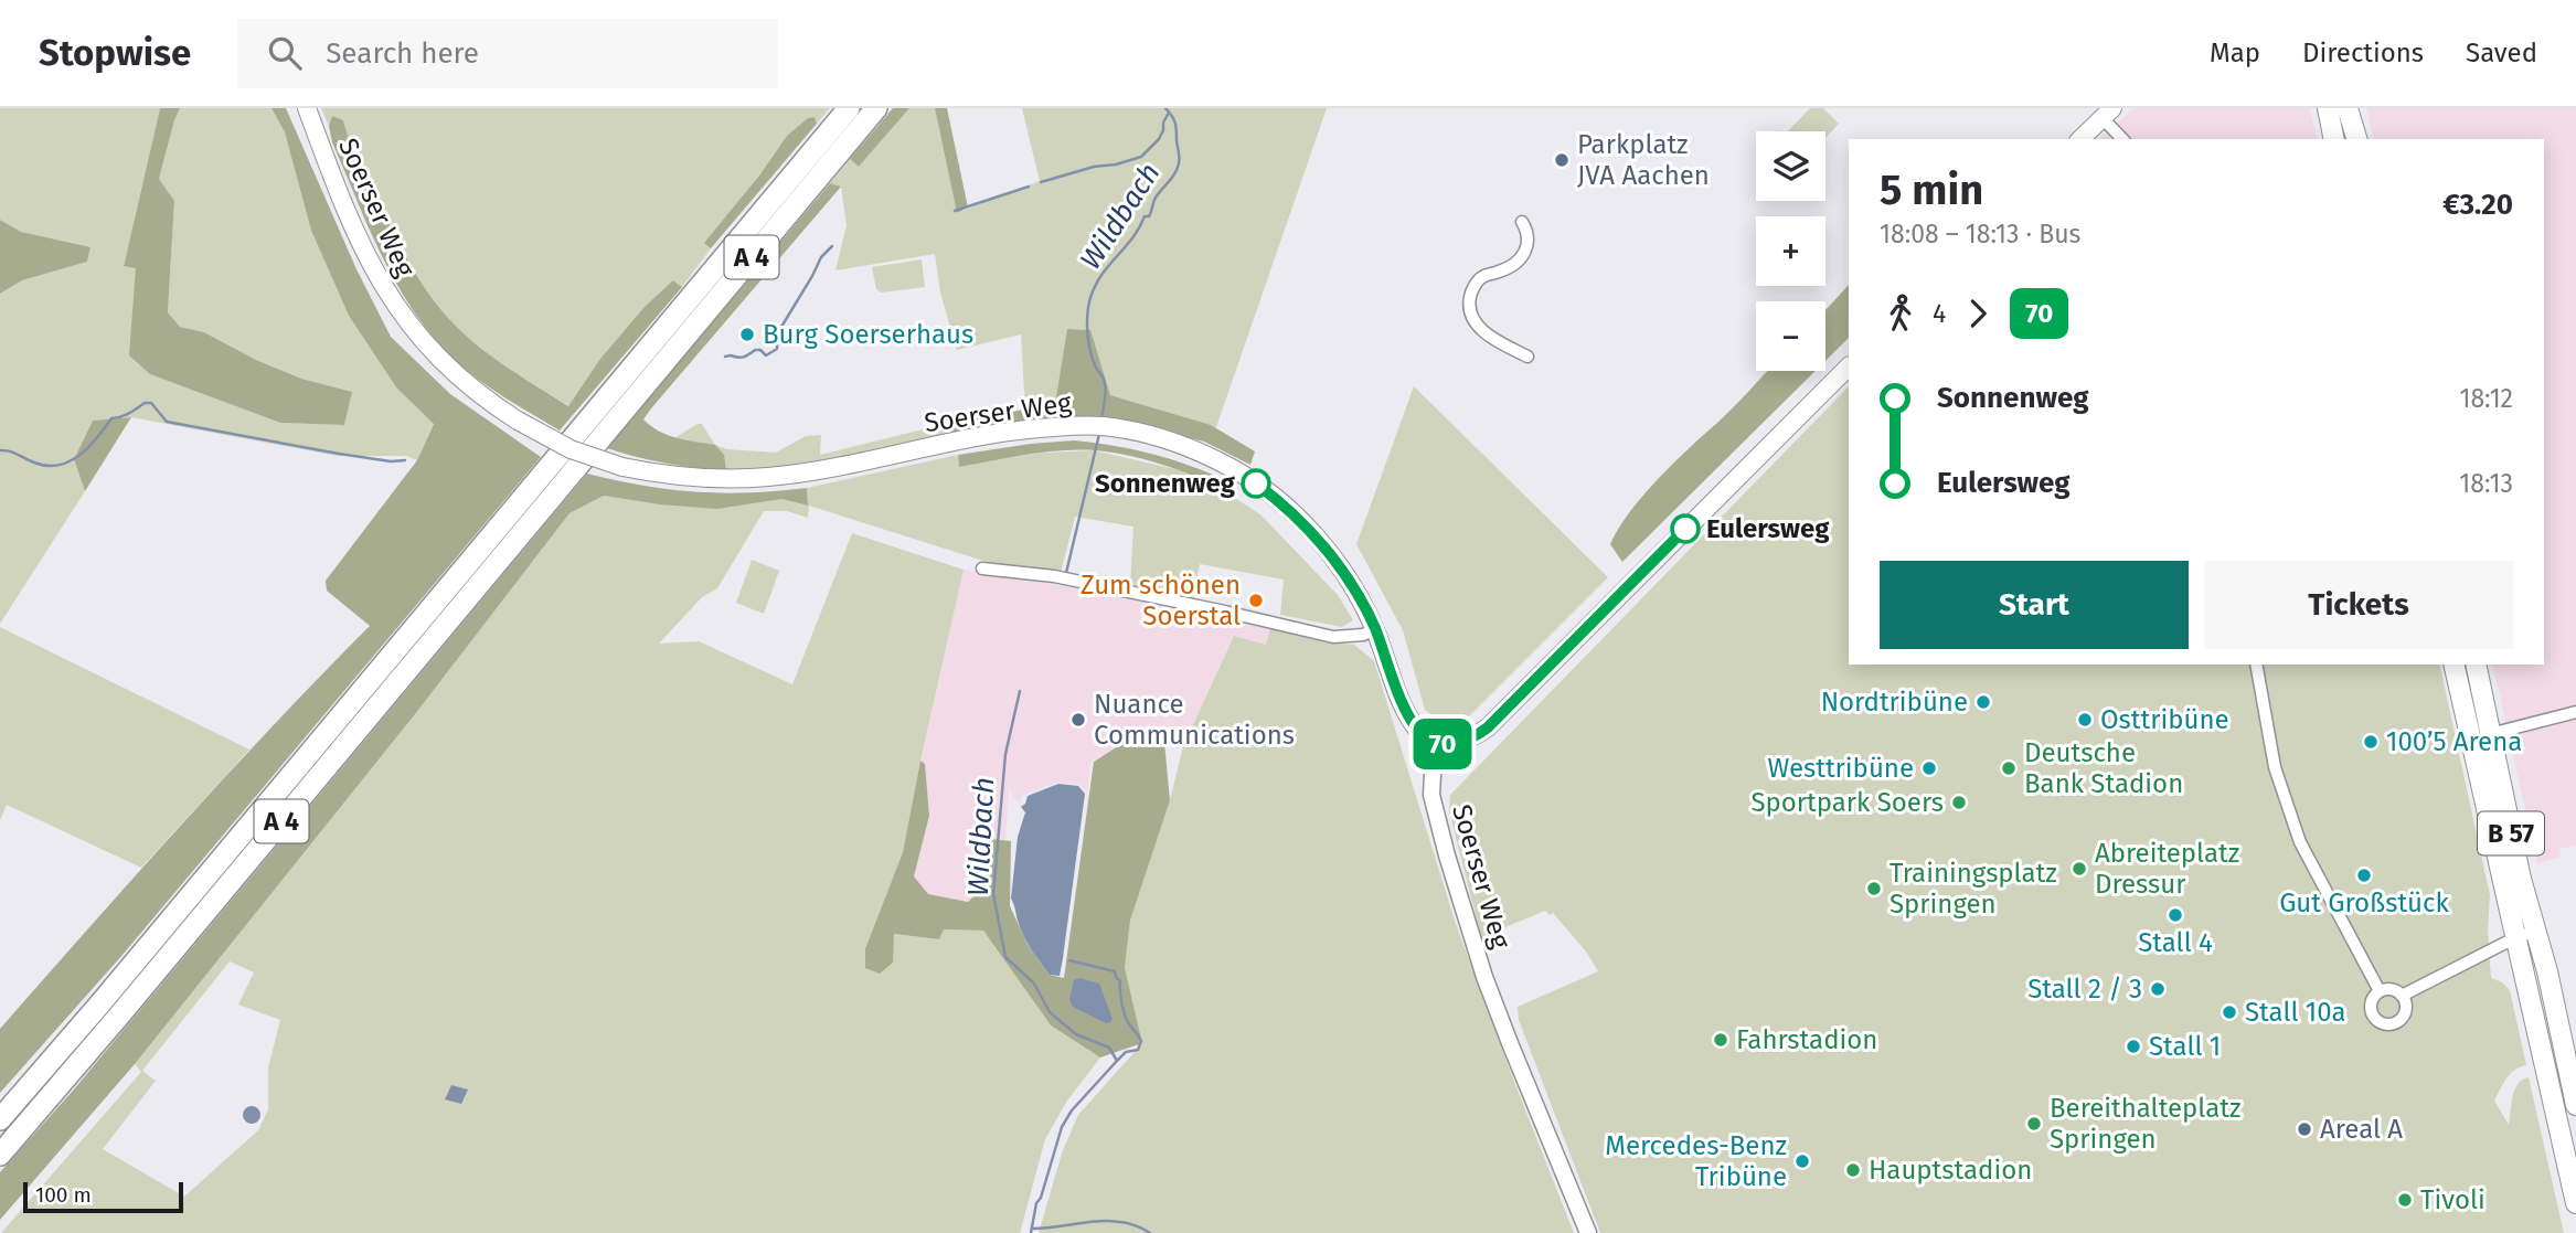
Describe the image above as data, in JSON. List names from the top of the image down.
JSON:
{
  "streets": {
    "highway": ["A 4"],
    "main road": ["Soerser Weg", "B 57"]
  },
  "water": ["Wildbach"],
  "places": [
    "Parkplatz JVA Aachen",
    "Burg Soerserhaus",
    "Sonnenweg",
    "Eulersweg",
    "Zum schönen Soerstal",
    "Nordtribüne",
    "Nuance Communications",
    "Osttribüne",
    "100’5 Arena",
    "Westtribüne",
    "Deutsche Bank Stadion",
    "Sportpark Soers",
    "Abreiteplatz Dressur",
    "Gut Großstück",
    "Trainingsplatz Springen",
    "Stall 4",
    "Stall 2 / 3",
    "Stall 10a",
    "Fahrstadion",
    "Stall 1",
    "Bereithalteplatz Springen",
    "Areal A",
    "Mercedes-Benz Tribüne",
    "Hauptstadion",
    "Tivoli"
  ],
  "lines": ["bus line 70"],
  "scale_bar": "100 m",
  "page": {
    "header": "Stopwise",
    "search": "Search here",
    "nav": ["Map", "Directions", "Saved"],
    "on_map": "70",
    "map_buttons": ["+", "−"],
    "heading": ["5 min", "18:08 – 18:13 · Bus", "€3.20"],
    "legs": ["4", "70"],
    "list": [
      {
        "name": "Sonnenweg",
        "value": "18:12"
      },
      {
        "name": "Eulersweg",
        "value": "18:13"
      }
    ],
    "buttons": ["Start", "Tickets"],
    "scale": "100 m"
  }
}
